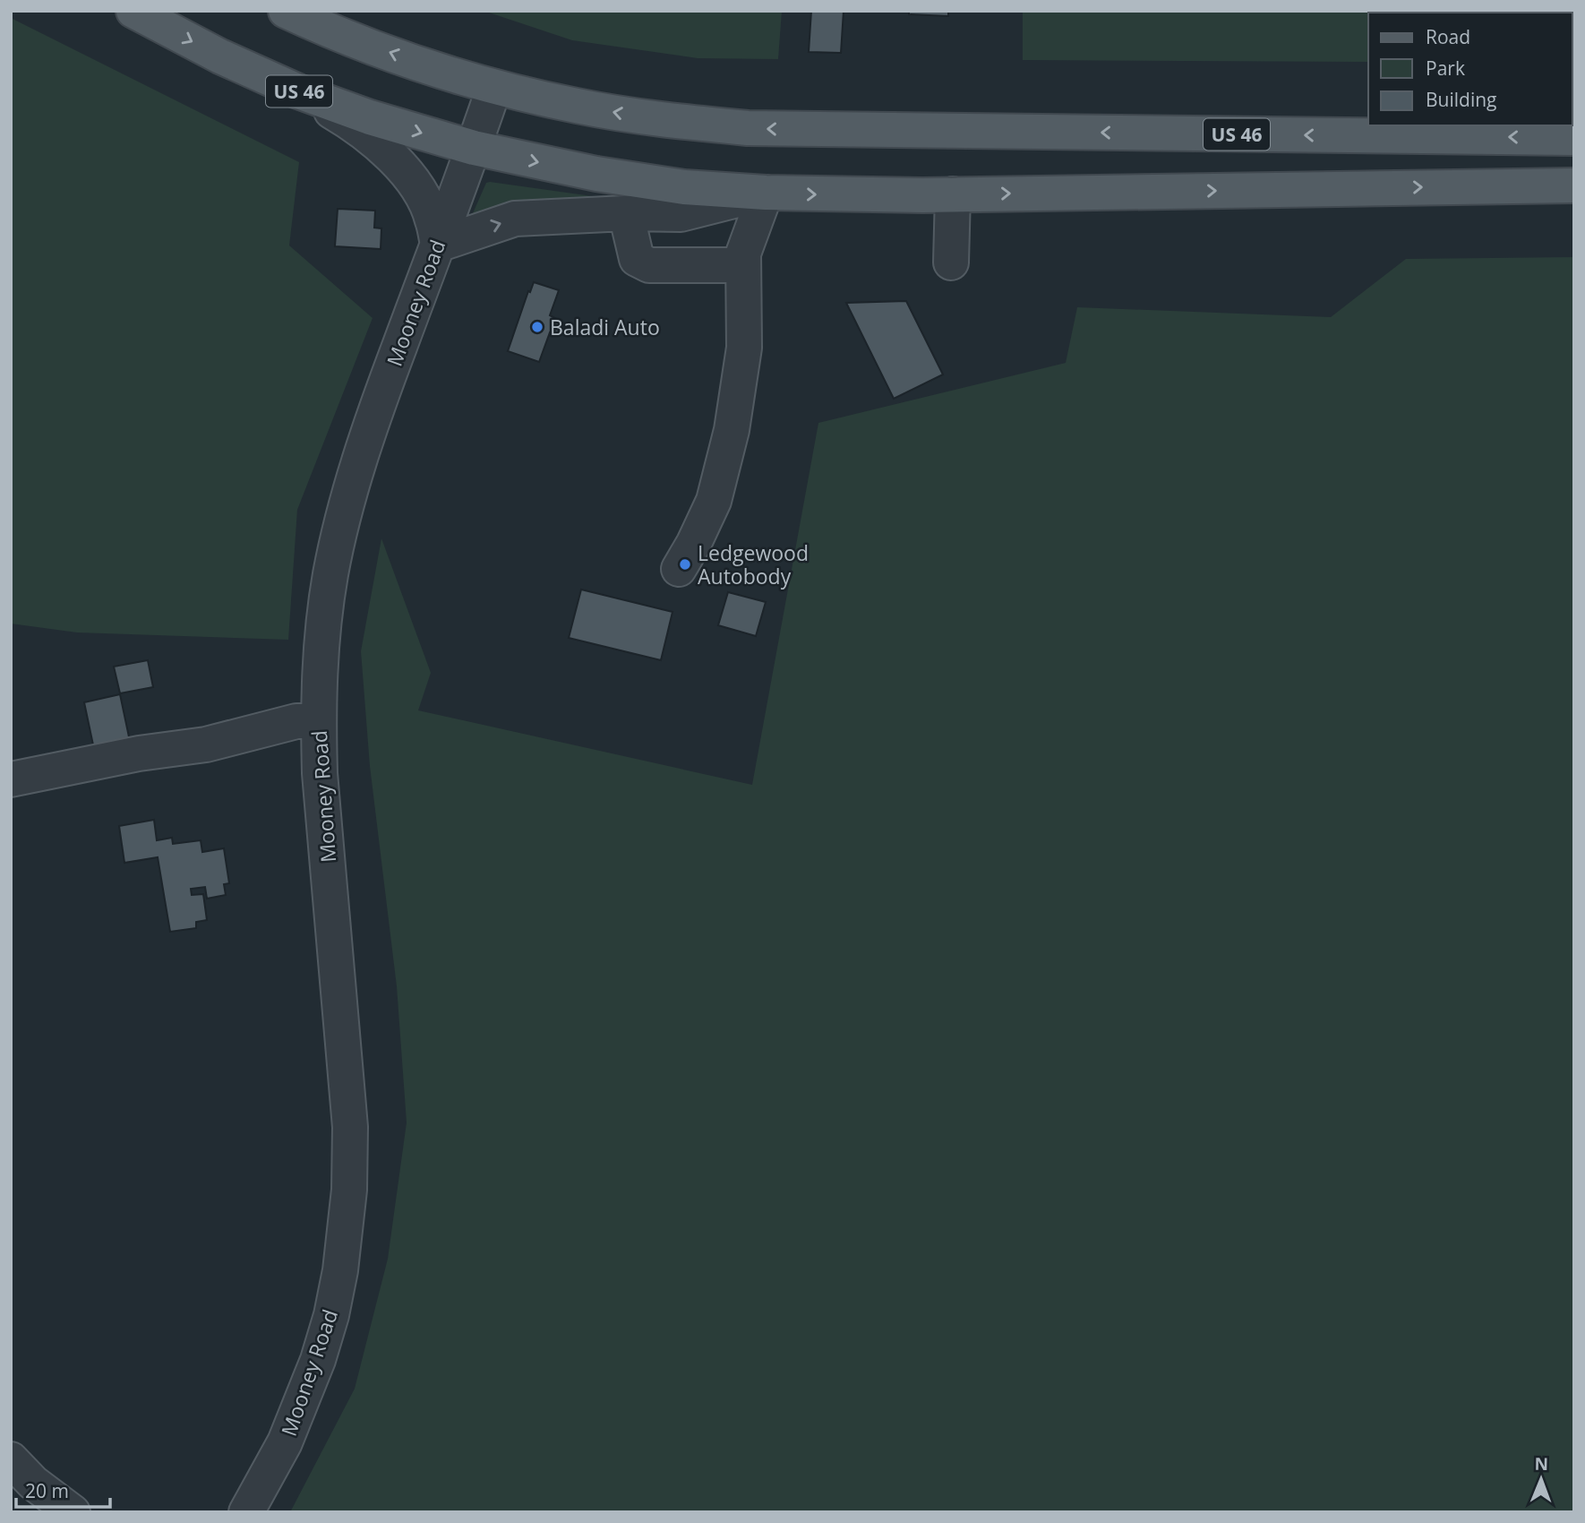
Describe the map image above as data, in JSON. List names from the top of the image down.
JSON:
{
  "streets": {
    "main road": ["US 46"],
    "street": ["Mooney Road"]
  },
  "crossings": [
    ["US 46", "Mooney Road"]
  ],
  "places": ["Baladi Auto", "Ledgewood Autobody"],
  "legend": ["Road", "Park", "Building"],
  "scale_bar": "20 m",
  "north": "top"
}
